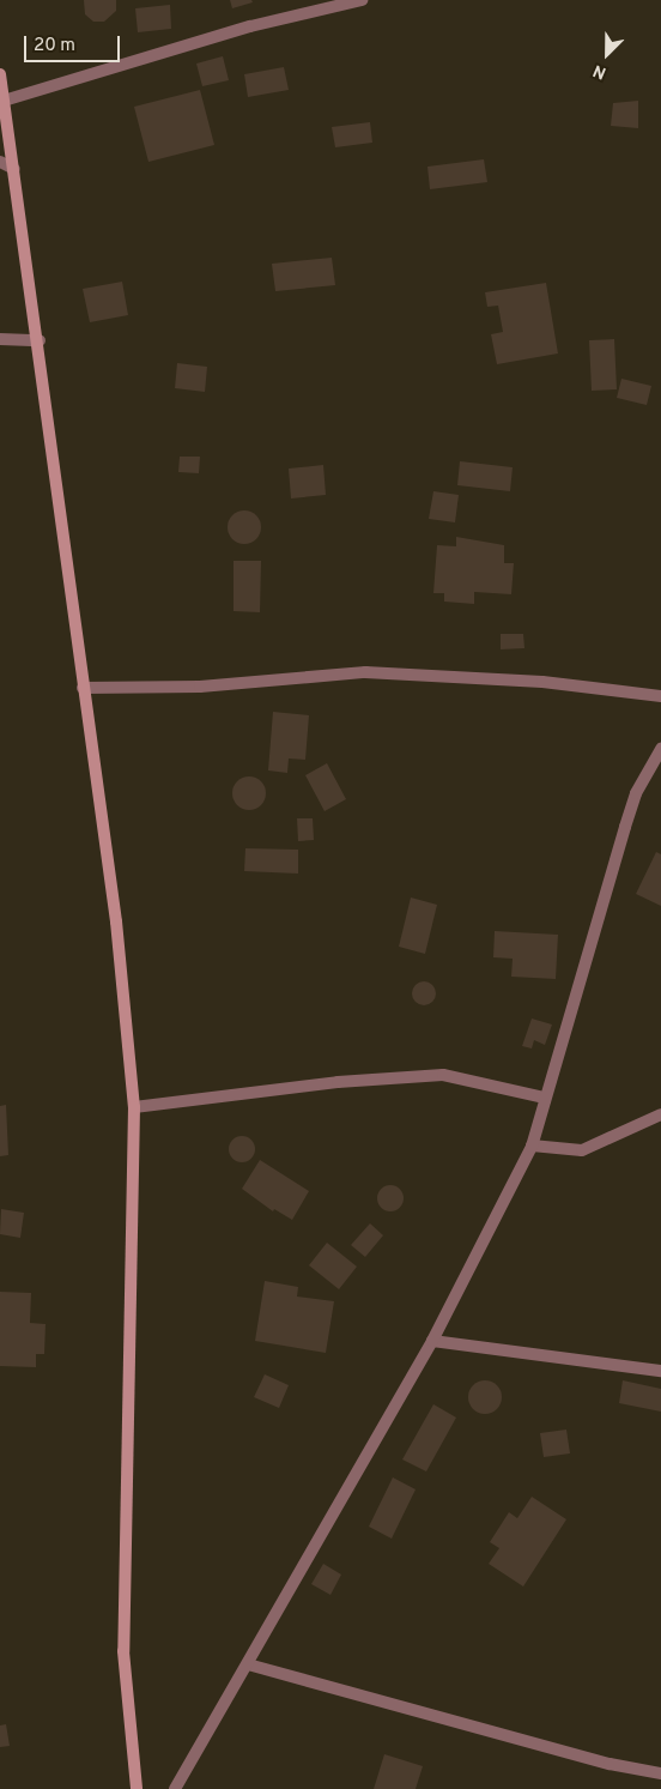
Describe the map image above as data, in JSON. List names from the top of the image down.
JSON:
{
  "scale_bar": "20 m",
  "north": "bottom left"
}
